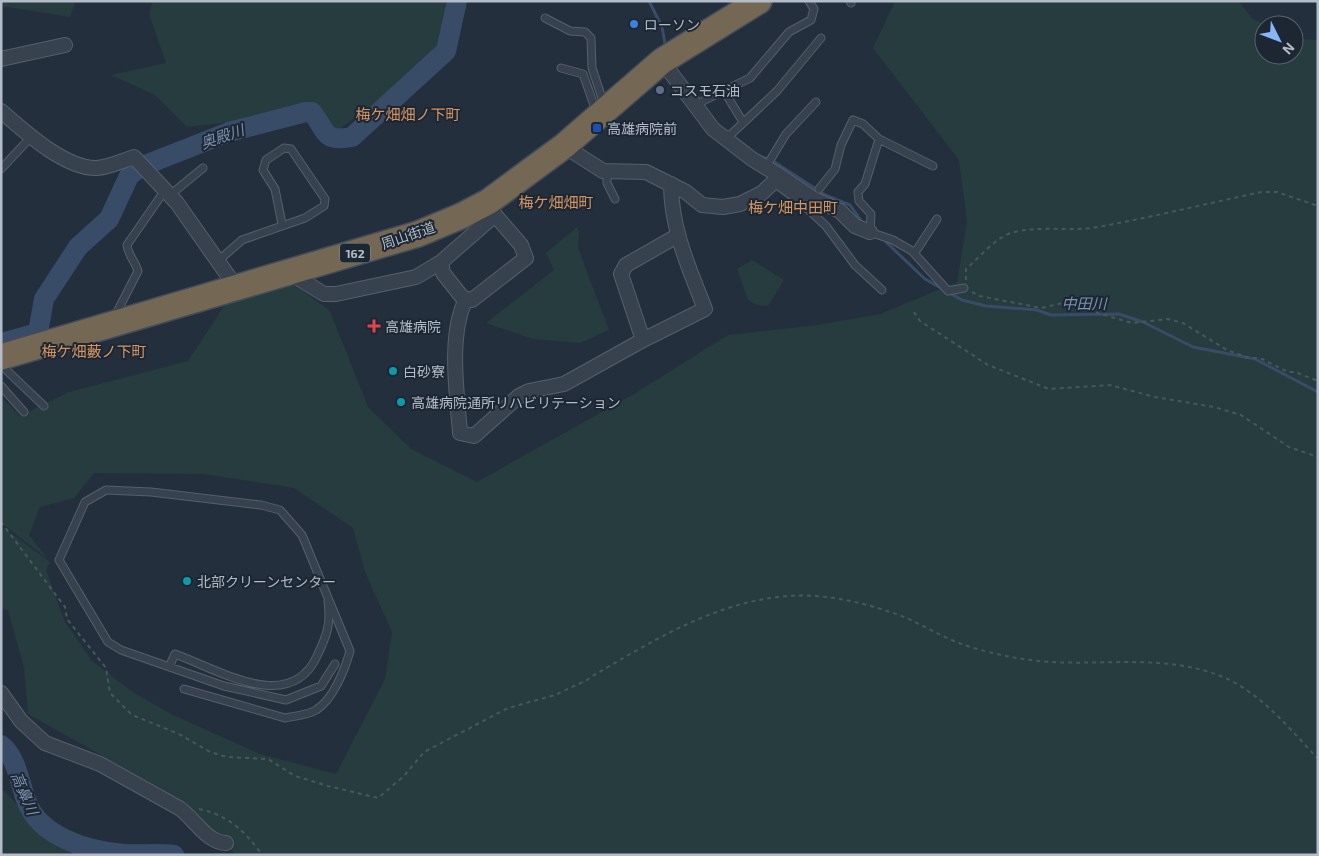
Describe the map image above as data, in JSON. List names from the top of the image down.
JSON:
{
  "streets": {
    "highway": ["周山街道", "162"]
  },
  "districts": [
    "梅ケ畑畑ノ下町",
    "梅ケ畑畑町",
    "梅ケ畑中田町",
    "梅ケ畑藪ノ下町"
  ],
  "water": ["奥殿川", "中田川", "高鼻川"],
  "places": {
    "other": [
      "ローソン",
      "コスモ石油",
      "白砂寮",
      "高雄病院通所リハビリテーション",
      "北部クリーンセンター"
    ],
    "transit": ["高雄病院前"],
    "health": ["高雄病院"]
  },
  "north": "bottom right"
}
